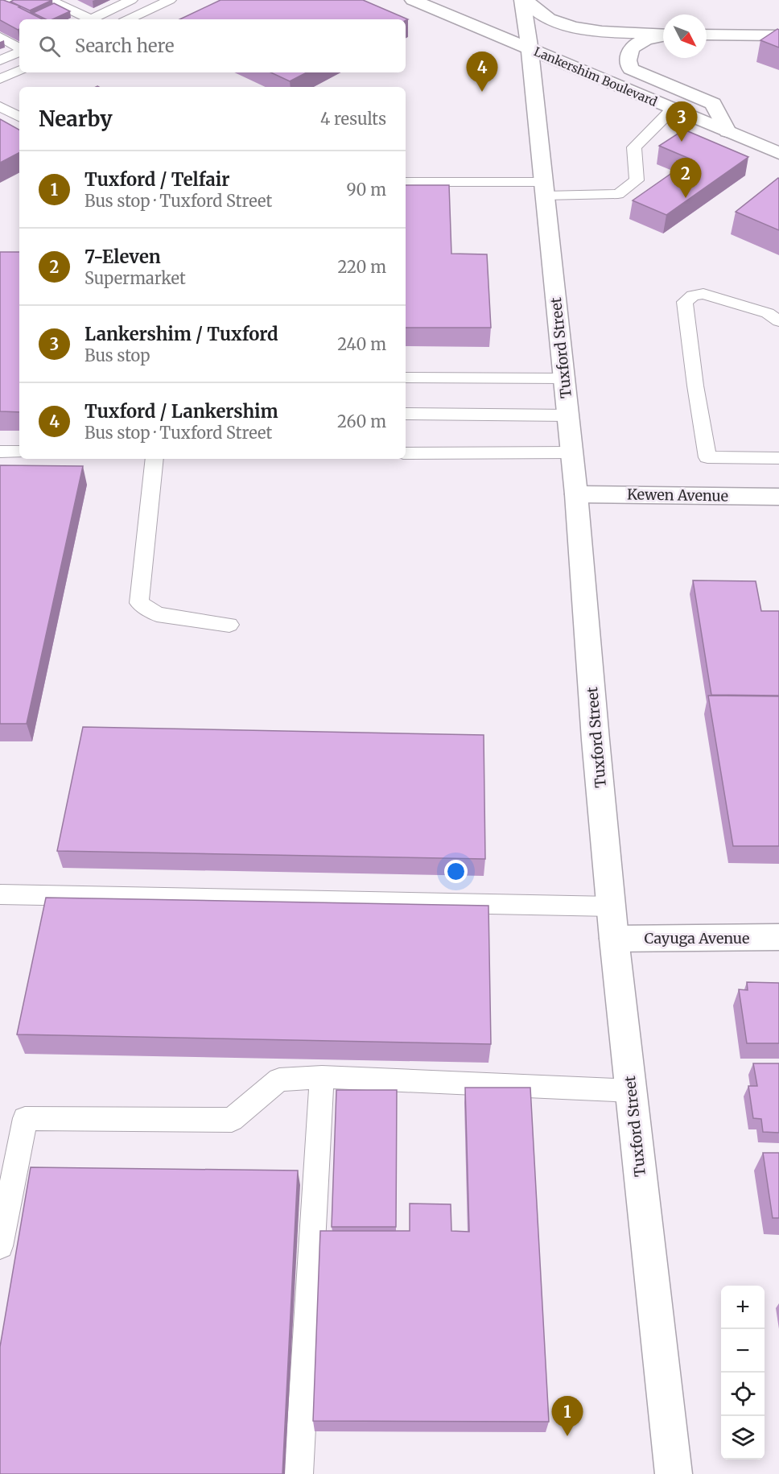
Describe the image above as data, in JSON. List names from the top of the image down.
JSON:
{
  "streets": {
    "main road": [
      "Lankershim Boulevard",
      "Tuxford Street",
      "Kewen Avenue",
      "Cayuga Avenue"
    ]
  },
  "crossings": [
    ["Lankershim Boulevard", "Tuxford Street"],
    ["Tuxford Street", "Kewen Avenue"],
    ["Tuxford Street", "Cayuga Avenue"]
  ],
  "north": "bottom right",
  "page": {
    "search": "Search here",
    "pins": [
      "4",
      "3",
      "2",
      "1"
    ],
    "heading": ["Nearby", "4 results"],
    "list": [
      {
        "mark": "1",
        "name": "Tuxford / Telfair",
        "note": "Bus stop · Tuxford Street",
        "value": "90 m"
      },
      {
        "mark": "2",
        "name": "7-Eleven",
        "note": "Supermarket",
        "value": "220 m"
      },
      {
        "mark": "3",
        "name": "Lankershim / Tuxford",
        "note": "Bus stop",
        "value": "240 m"
      },
      {
        "mark": "4",
        "name": "Tuxford / Lankershim",
        "note": "Bus stop · Tuxford Street",
        "value": "260 m"
      }
    ],
    "map_buttons": ["+", "−"]
  }
}
